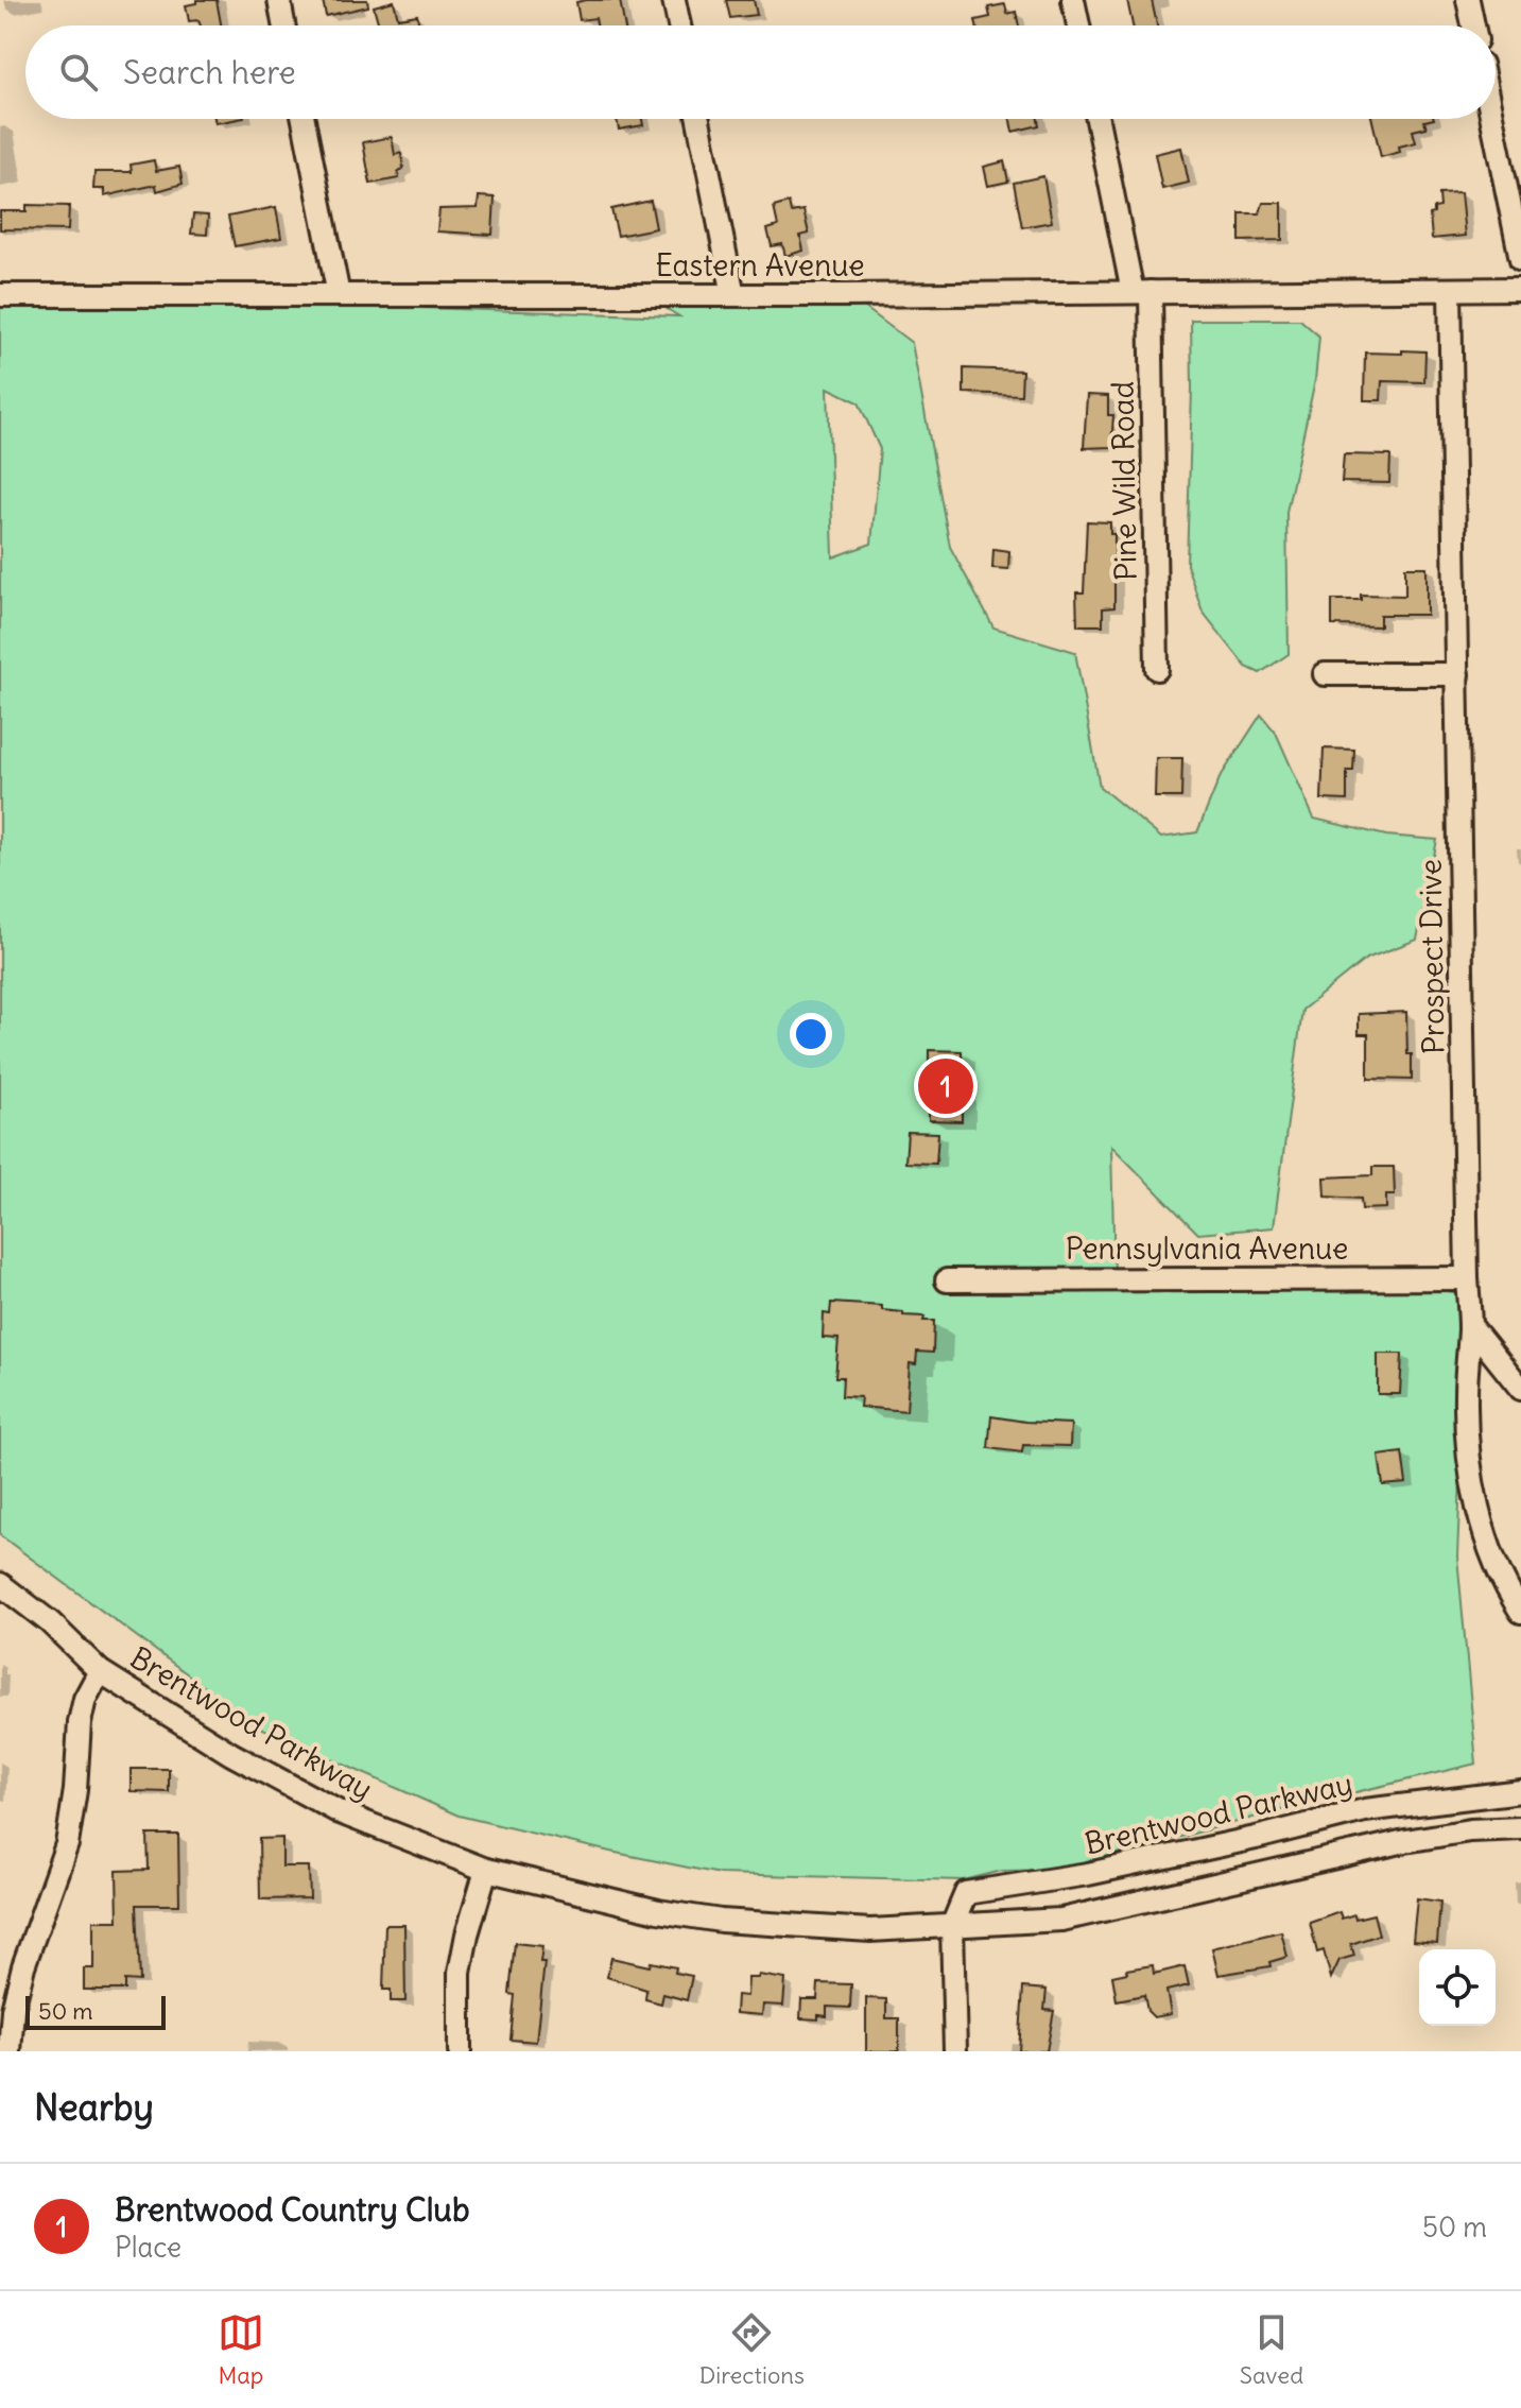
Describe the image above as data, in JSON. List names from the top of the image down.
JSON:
{
  "streets": {
    "street": [
      "Eastern Avenue",
      "Pine Wild Road",
      "Prospect Drive",
      "Pennsylvania Avenue",
      "Brentwood Parkway"
    ]
  },
  "crossings": [
    ["Eastern Avenue", "Pine Wild Road"],
    ["Eastern Avenue", "Prospect Drive"],
    ["Prospect Drive", "Pennsylvania Avenue"]
  ],
  "scale_bar": "50 m",
  "page": {
    "search": "Search here",
    "pins": "1",
    "scale": "50 m",
    "heading": "Nearby",
    "list": [
      {
        "mark": "1",
        "name": "Brentwood Country Club",
        "note": "Place",
        "value": "50 m"
      }
    ],
    "nav": ["Map", "Directions", "Saved"]
  }
}
